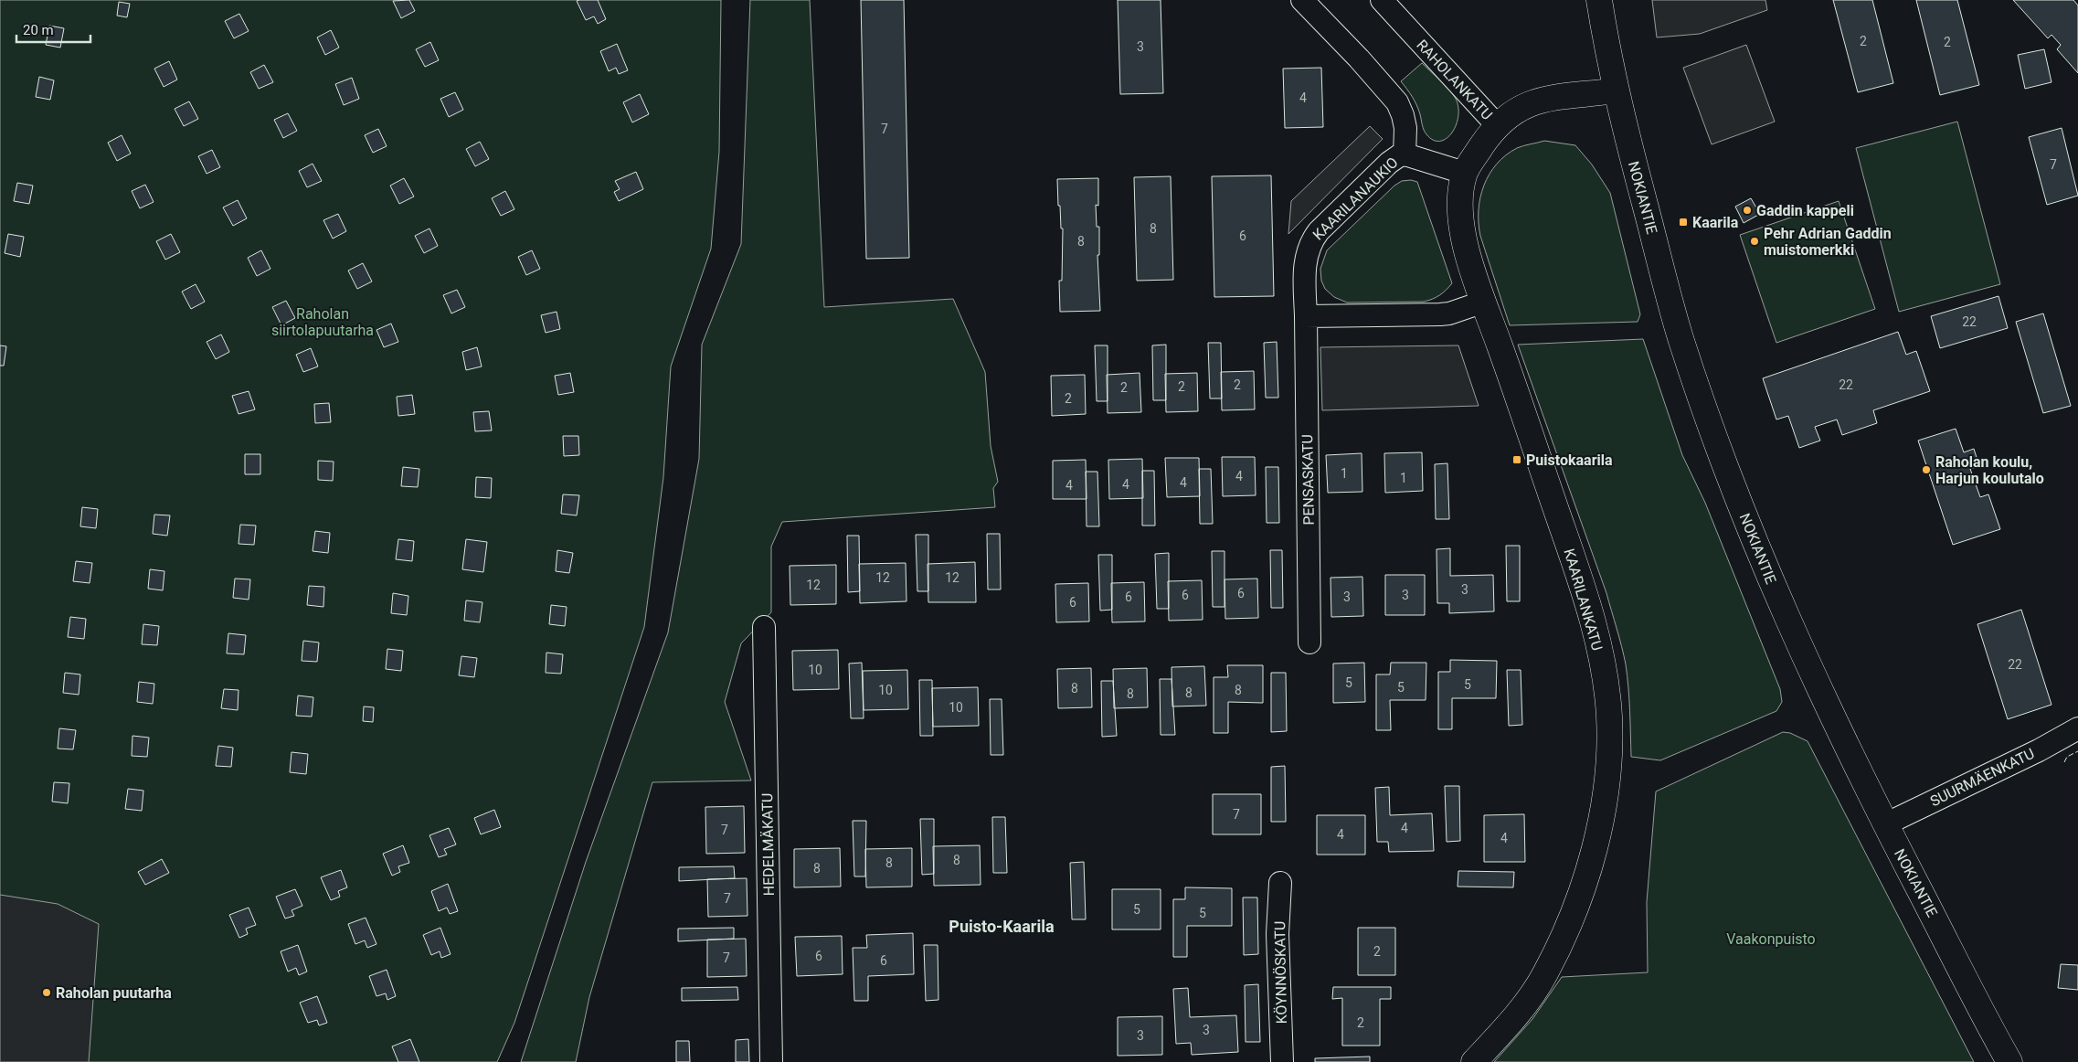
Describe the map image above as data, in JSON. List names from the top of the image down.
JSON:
{
  "streets": {
    "main road": ["RAHOLANKATU", "NOKIANTIE", "KAARILANKATU"],
    "street": [
      "KAARILANAUKIO",
      "PENSASKATU",
      "SUURMÄENKATU",
      "HEDELMÄKATU",
      "KÖYNNÖSKATU"
    ]
  },
  "crossings": [
    ["RAHOLANKATU", "NOKIANTIE"],
    ["NOKIANTIE", "SUURMÄENKATU"],
    ["KAARILANAUKIO", "PENSASKATU"],
    ["KAARILANAUKIO", "KAARILANKATU"]
  ],
  "districts": ["Puisto-Kaarila"],
  "parks": ["Raholan siirtolapuutarha", "Vaakonpuisto"],
  "places": {
    "other": [
      "Gaddin kappeli",
      "Pehr Adrian Gaddin muistomerkki",
      "Raholan koulu, Harjun koulutalo",
      "Raholan puutarha"
    ],
    "transit": ["Kaarila", "Puistokaarila"]
  },
  "house_numbers": [
    "2",
    "2",
    "3",
    "4",
    "7",
    "7",
    "8",
    "6",
    "8",
    "22",
    "2",
    "22",
    "2",
    "2",
    "2",
    "1",
    "4",
    "1",
    "4",
    "4",
    "4",
    "12",
    "12",
    "12",
    "3",
    "6",
    "6",
    "3",
    "6",
    "3",
    "6",
    "22",
    "10",
    "5",
    "5",
    "5",
    "8",
    "10",
    "8",
    "8",
    "8",
    "10",
    "7",
    "4",
    "7",
    "4",
    "4",
    "8",
    "8",
    "8",
    "7",
    "5",
    "5",
    "2",
    "6",
    "7",
    "6",
    "2",
    "3",
    "3"
  ],
  "scale_bar": "20 m"
}
